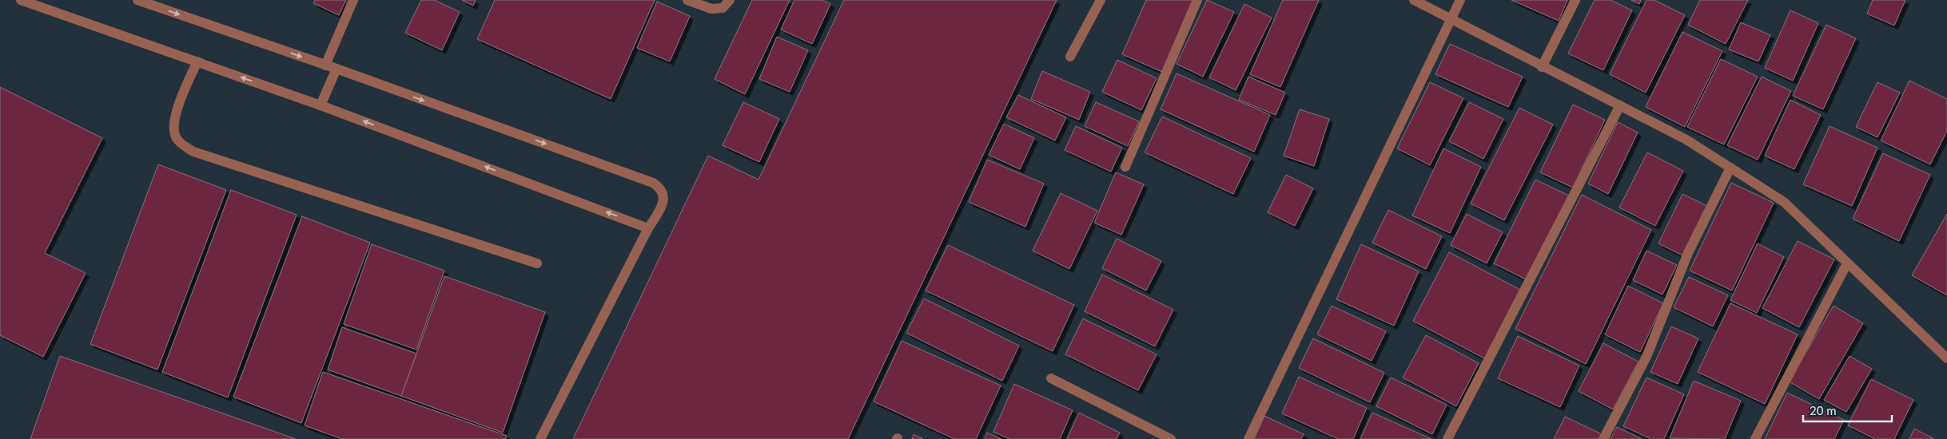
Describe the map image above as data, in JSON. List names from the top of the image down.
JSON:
{
  "scale_bar": "20 m"
}
